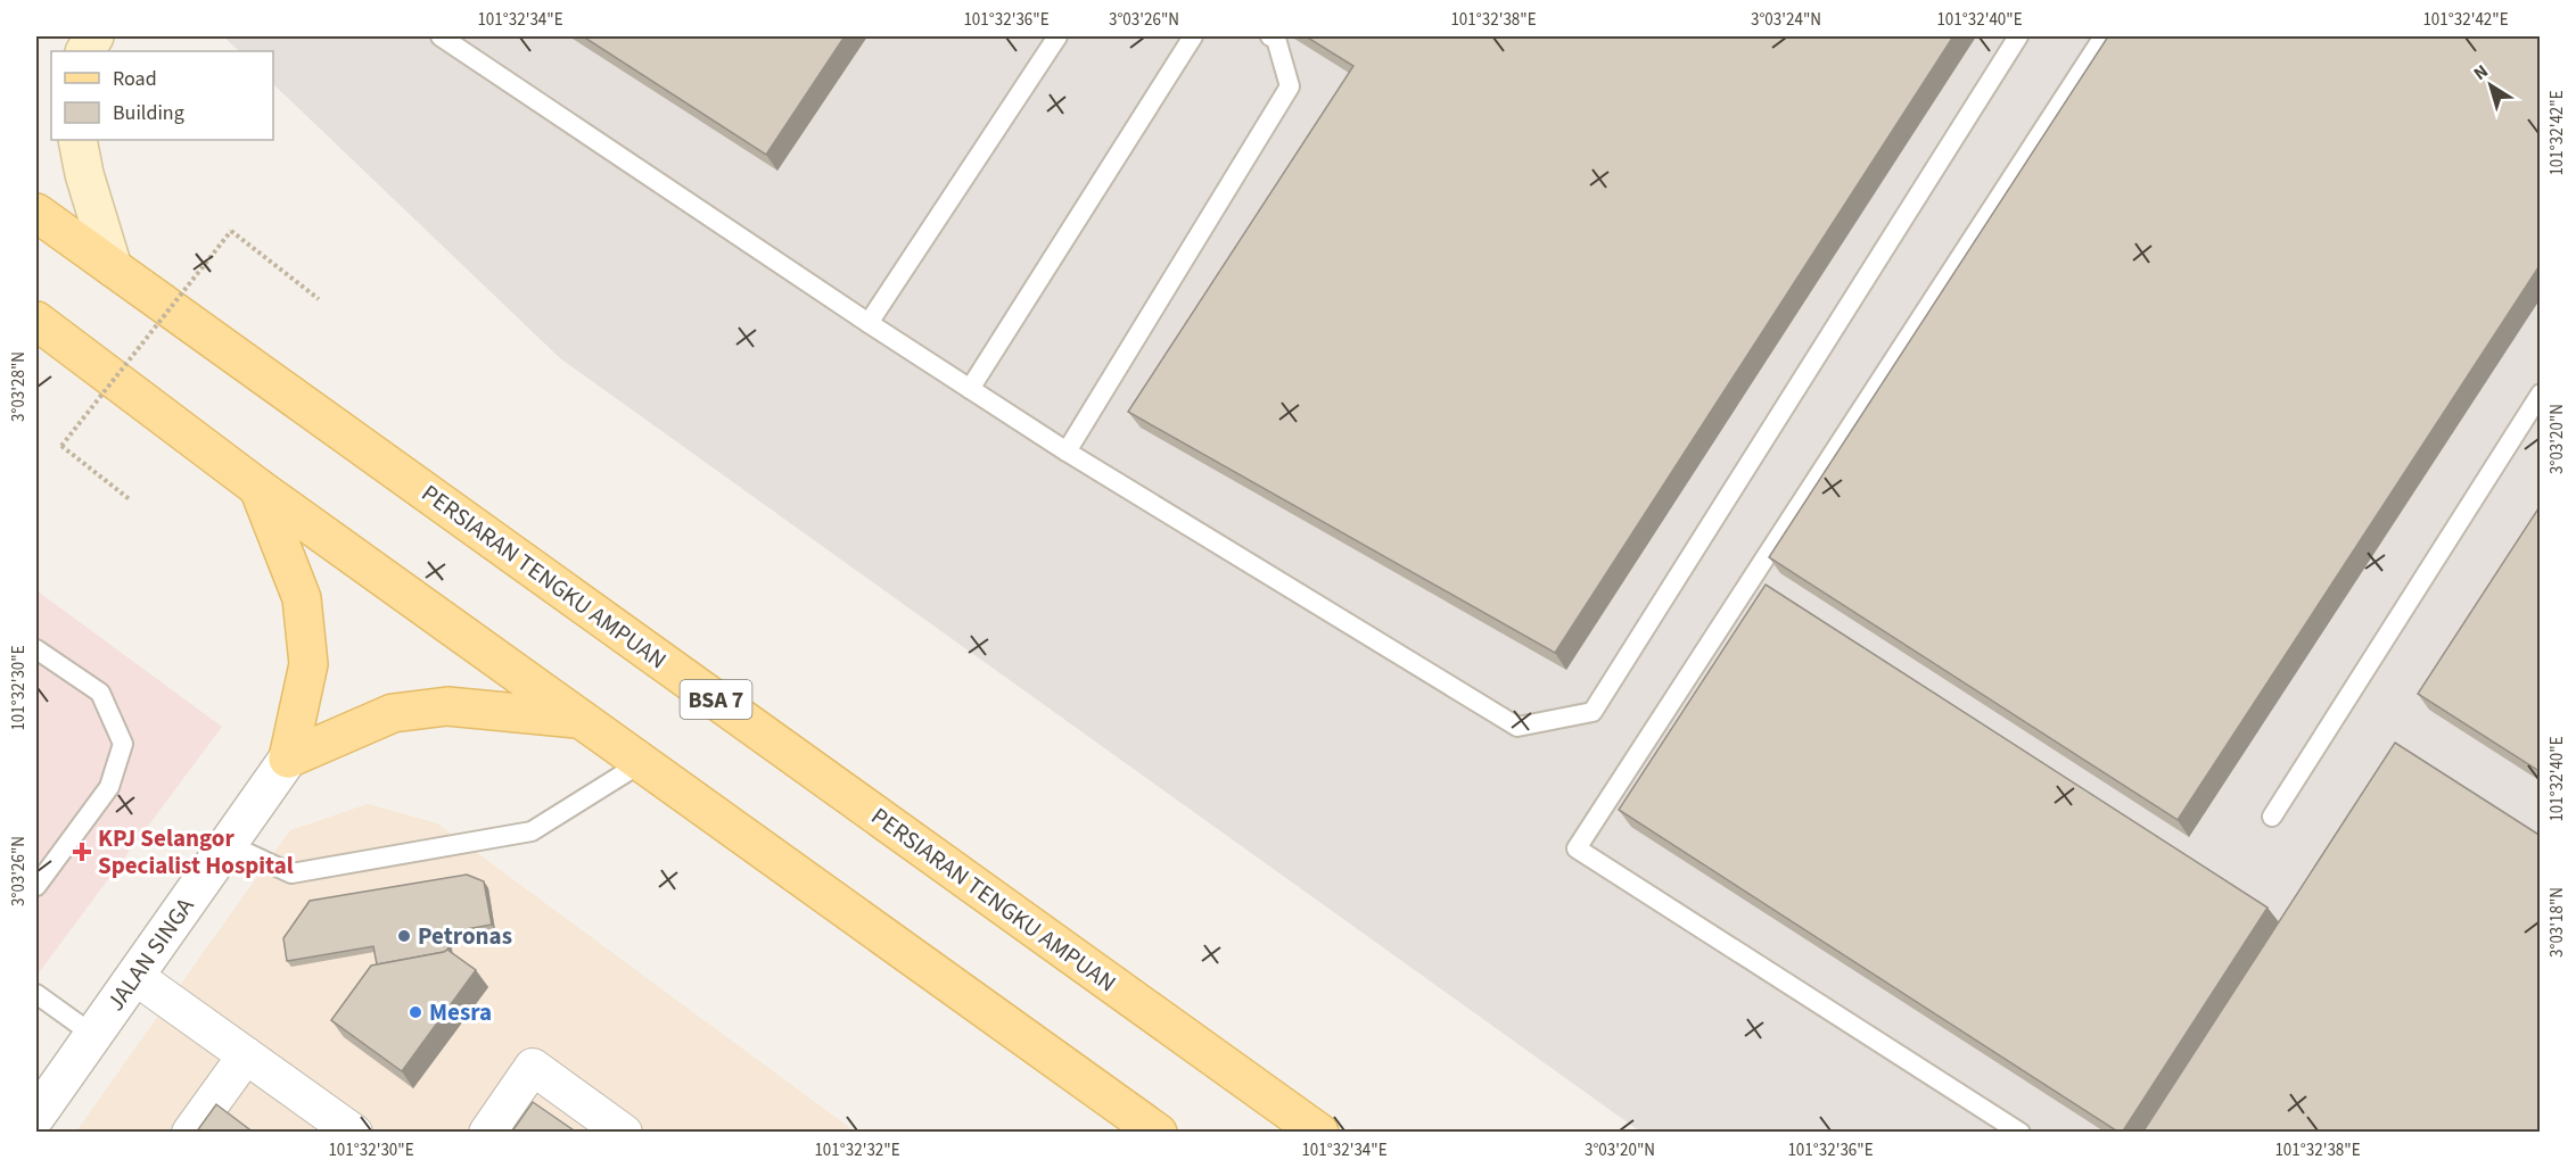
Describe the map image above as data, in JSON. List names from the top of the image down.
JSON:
{
  "streets": {
    "main road": ["PERSIARAN TENGKU AMPUAN", "BSA 7"],
    "street": ["JALAN SINGA"]
  },
  "places": {
    "health": ["KPJ Selangor Specialist Hospital"],
    "other": ["Petronas", "Mesra"]
  },
  "legend": ["Road", "Building"],
  "north": "top left",
  "coordinates": [
    "101°32'34\"E",
    "101°32'36\"E",
    "3°03'26\"N",
    "101°32'38\"E",
    "3°03'24\"N",
    "101°32'40\"E",
    "101°32'42\"E",
    "3°03'28\"N",
    "3°03'20\"N",
    "101°32'30\"E",
    "3°03'18\"N",
    "101°32'32\"E"
  ]
}
